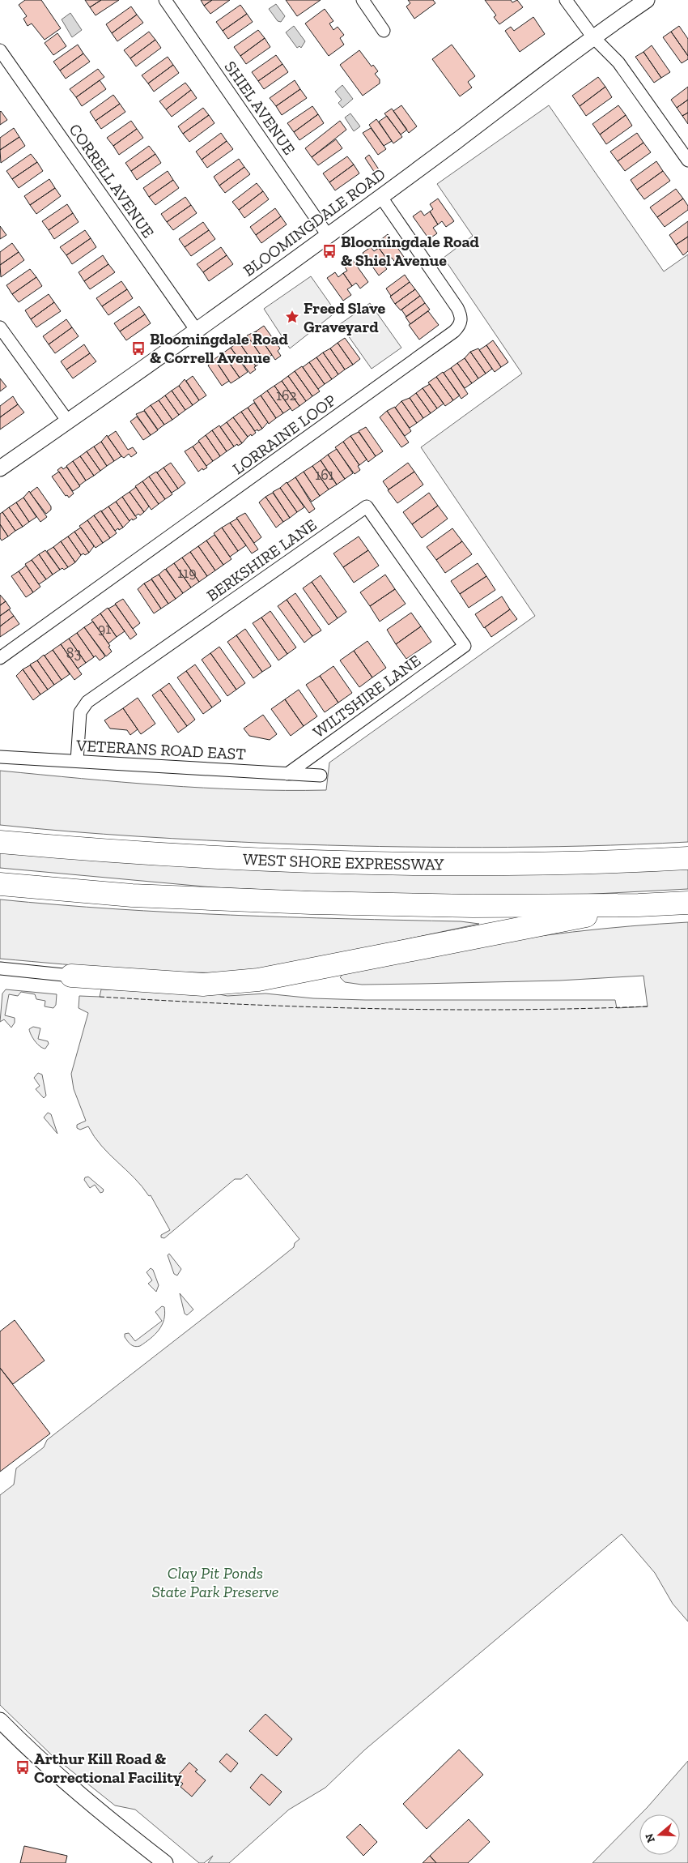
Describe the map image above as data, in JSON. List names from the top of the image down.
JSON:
{
  "streets": {
    "highway": ["WEST SHORE EXPRESSWAY"],
    "street": [
      "SHIEL AVENUE",
      "CORRELL AVENUE",
      "BLOOMINGDALE ROAD",
      "LORRAINE LOOP",
      "BERKSHIRE LANE",
      "WILTSHIRE LANE",
      "VETERANS ROAD EAST"
    ]
  },
  "crossings": [
    ["SHIEL AVENUE", "BLOOMINGDALE ROAD"],
    ["CORRELL AVENUE", "BLOOMINGDALE ROAD"],
    ["BLOOMINGDALE ROAD", "LORRAINE LOOP"],
    ["BERKSHIRE LANE", "WILTSHIRE LANE"],
    ["BERKSHIRE LANE", "VETERANS ROAD EAST"],
    ["WILTSHIRE LANE", "VETERANS ROAD EAST"]
  ],
  "parks": ["Clay Pit Ponds State Park Preserve"],
  "places": {
    "bus stop": ["Bloomingdale Road & Shiel Avenue", "Bloomingdale Road & Correll Avenue", "Arthur Kill Road & Correctional Facility"],
    "place": ["Freed Slave Graveyard"]
  },
  "house_numbers": [
    "162",
    "161",
    "119",
    "91",
    "83"
  ],
  "north": "left"
}
